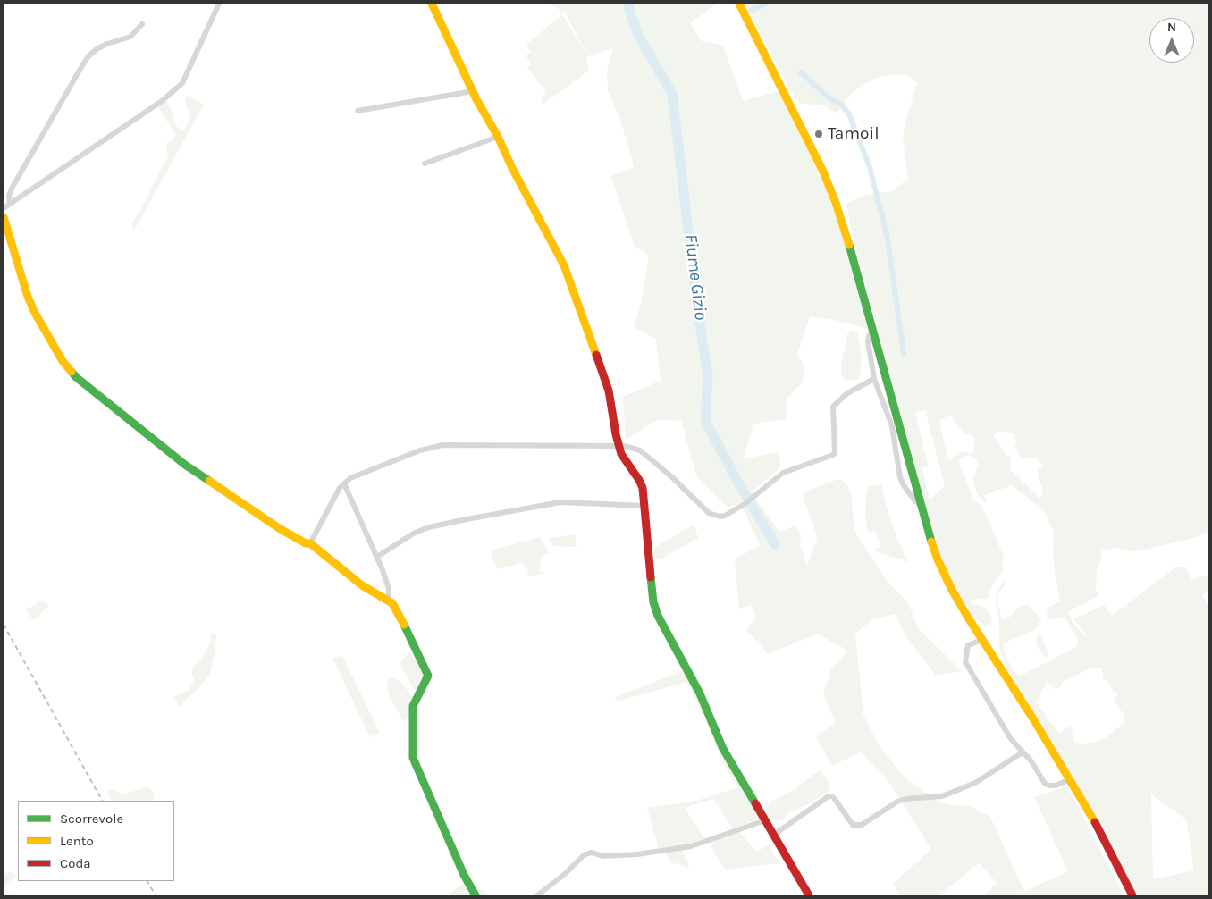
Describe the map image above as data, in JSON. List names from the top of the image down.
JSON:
{
  "water": ["Fiume Gizio"],
  "places": ["Tamoil"],
  "legend": ["Scorrevole", "Lento", "Coda"],
  "north": "top"
}
